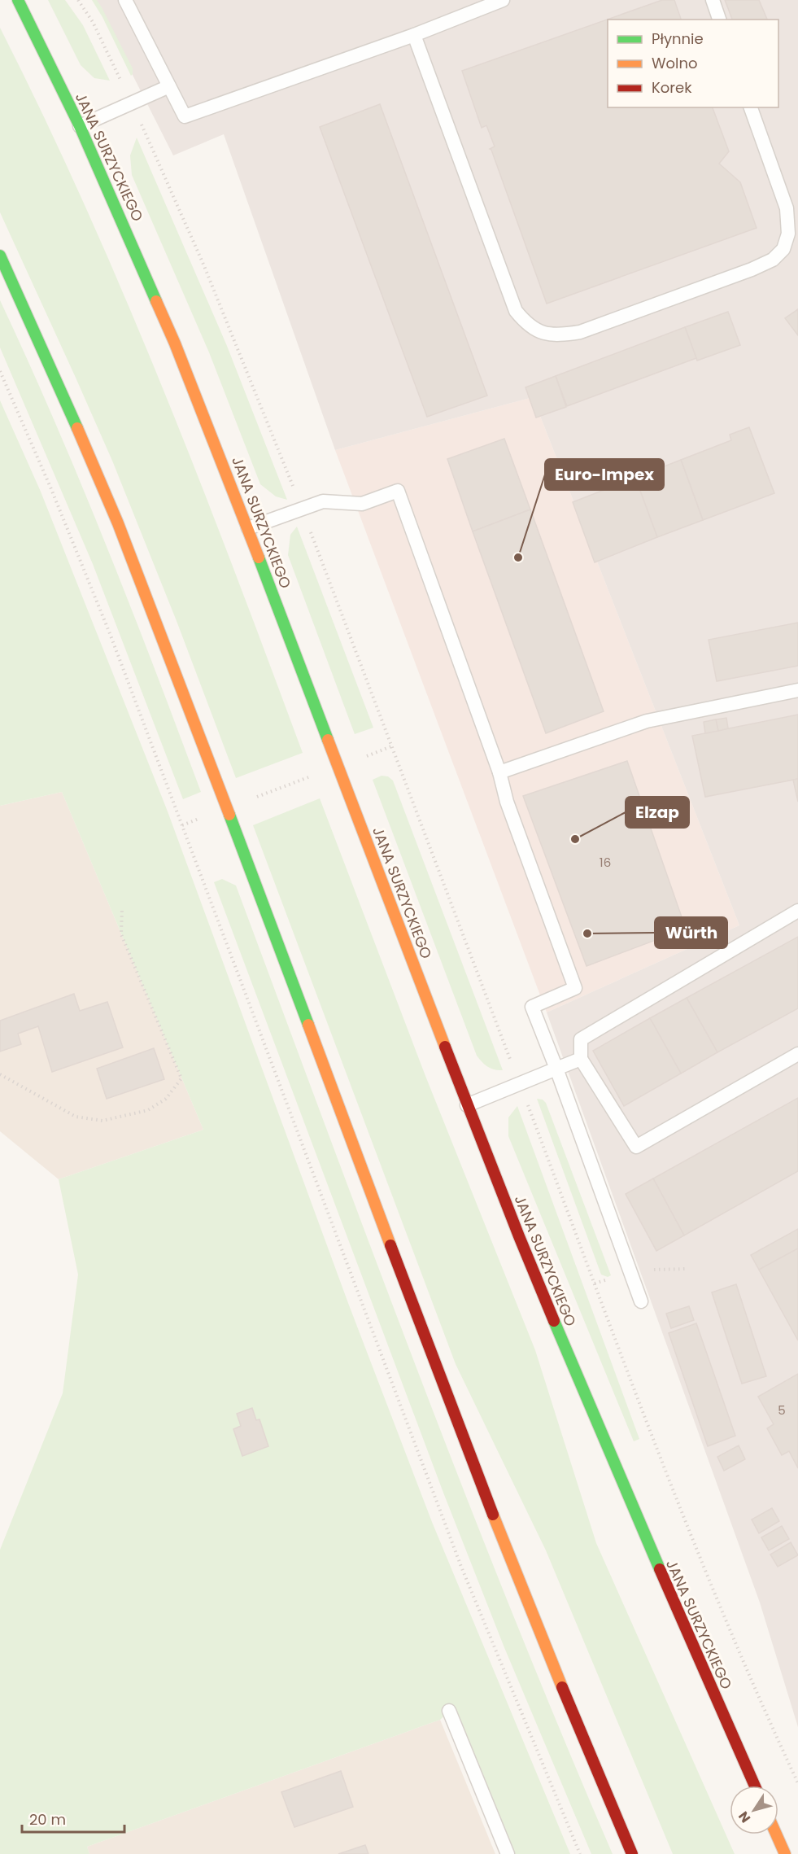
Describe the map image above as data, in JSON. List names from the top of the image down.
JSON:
{
  "streets": {
    "main road": ["JANA SURZYCKIEGO"]
  },
  "places": ["Euro-Impex", "Elzap", "Würth"],
  "house_numbers": ["16", "5"],
  "legend": ["Płynnie", "Wolno", "Korek"],
  "scale_bar": "20 m",
  "north": "bottom left"
}
